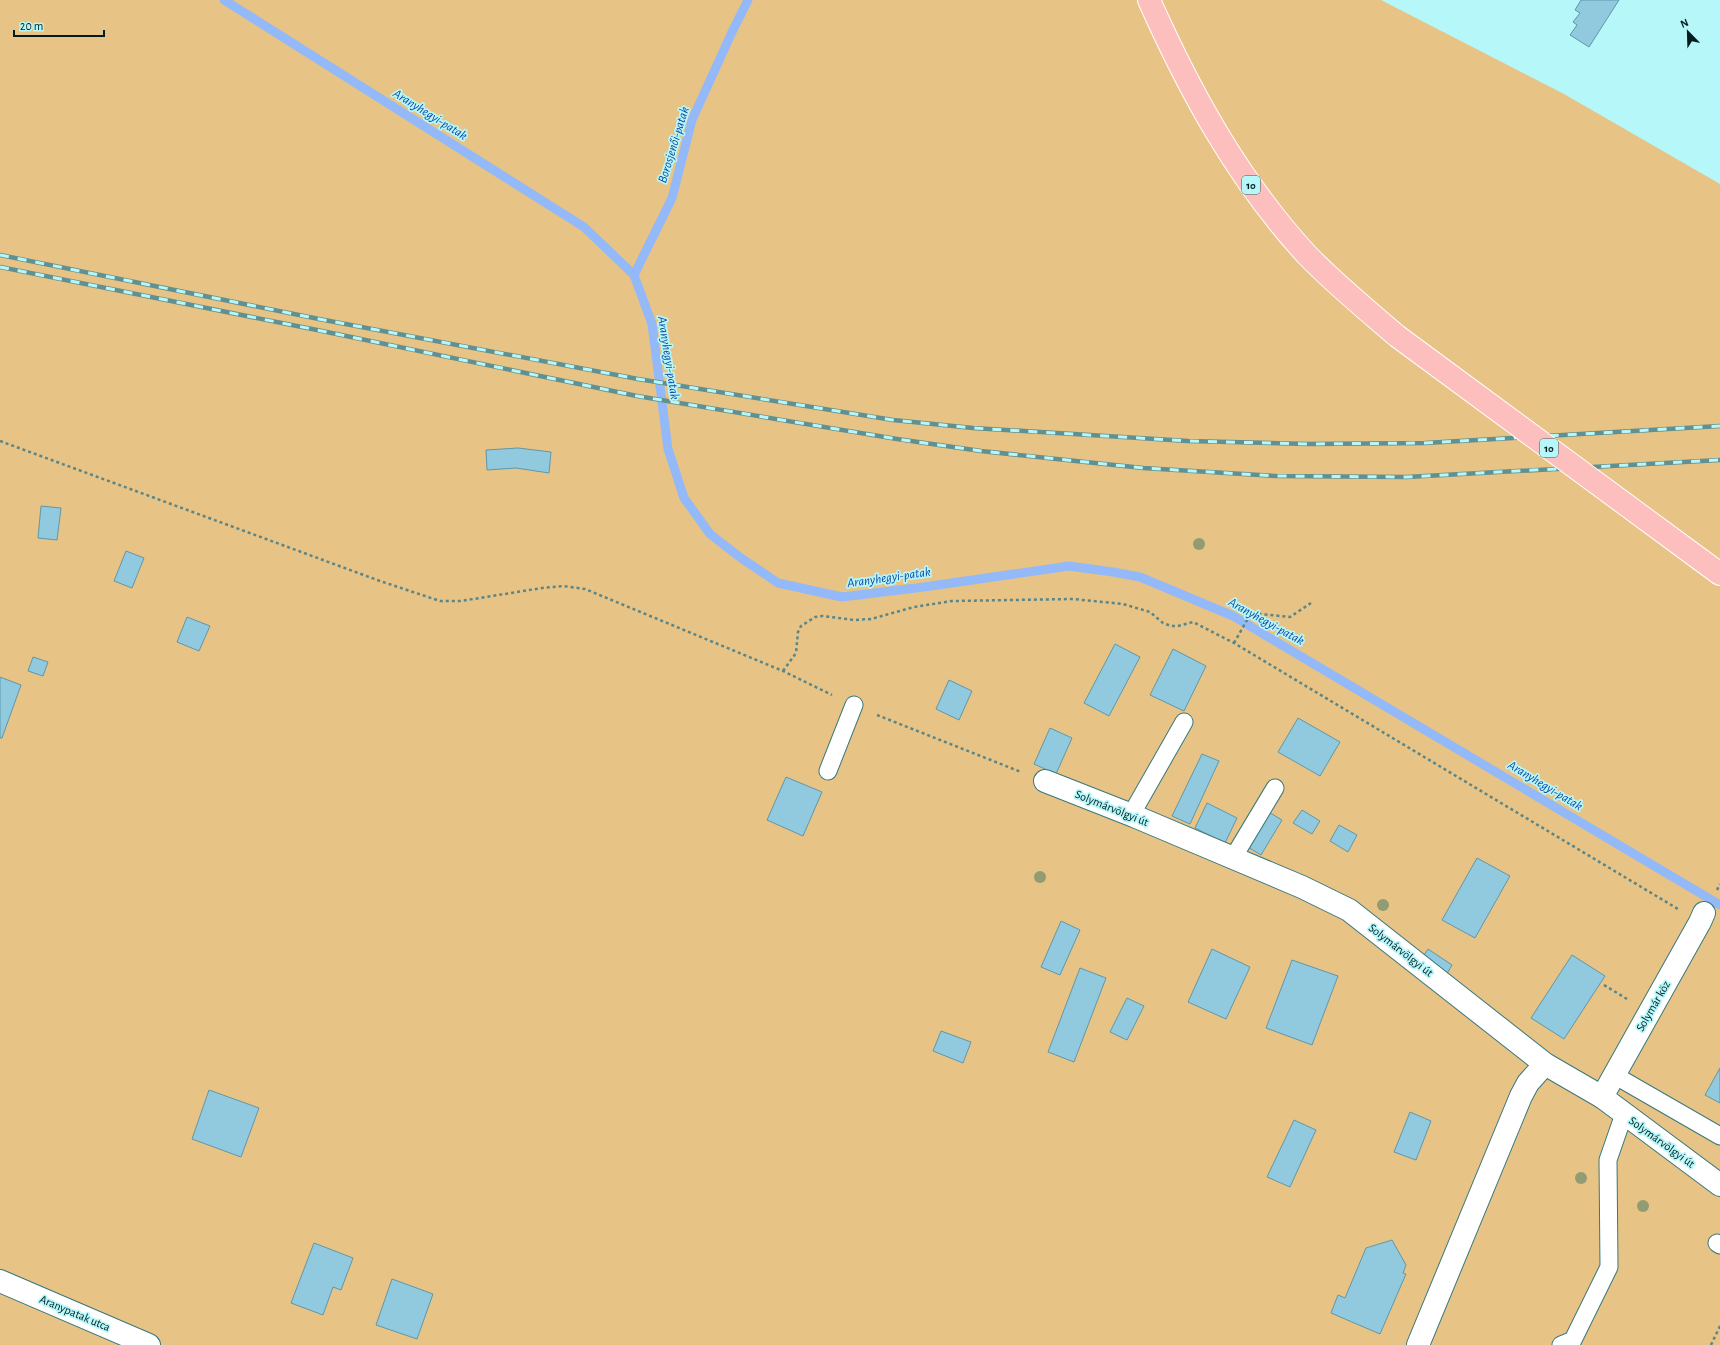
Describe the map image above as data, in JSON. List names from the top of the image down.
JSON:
{
  "streets": {
    "main road": ["10"],
    "street": ["Solymárvölgyi út", "Solymár köz", "Aranypatak utca"]
  },
  "crossings": [
    ["Solymárvölgyi út", "Solymár köz"]
  ],
  "water": ["Aranyhegyi-patak", "Borosjenői-patak"],
  "scale_bar": "20 m",
  "north": "top left"
}
